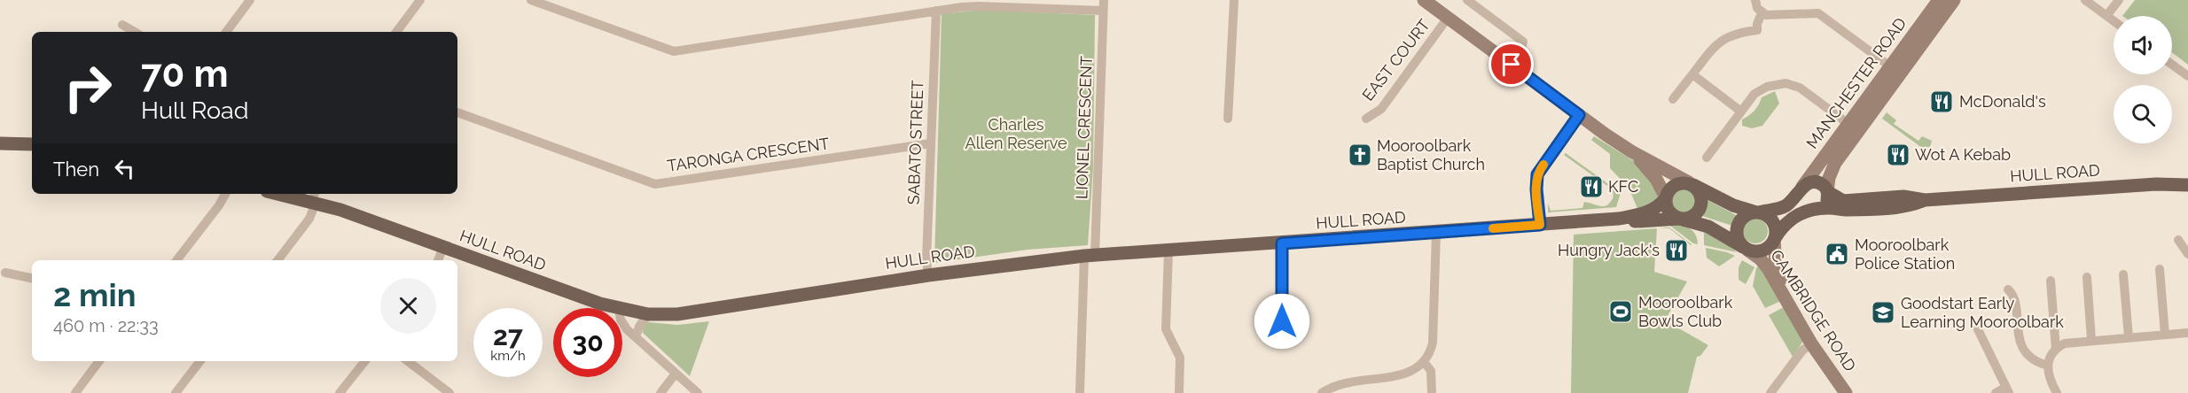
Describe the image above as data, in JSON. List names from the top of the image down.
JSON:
{
  "streets": {
    "main road": ["MANCHESTER ROAD", "HULL ROAD", "CAMBRIDGE ROAD"],
    "street": [
      "EAST COURT",
      "LIONEL CRESCENT",
      "SABATO STREET",
      "TARONGA CRESCENT"
    ]
  },
  "crossings": [
    ["MANCHESTER ROAD", "HULL ROAD"],
    ["LIONEL CRESCENT", "HULL ROAD"],
    ["SABATO STREET", "TARONGA CRESCENT"],
    ["SABATO STREET", "HULL ROAD"],
    ["HULL ROAD", "CAMBRIDGE ROAD"]
  ],
  "parks": ["Charles Allen Reserve"],
  "places": {
    "restaurant": [
      "McDonald's",
      "Wot A Kebab",
      "KFC",
      "Hungry Jack's"
    ],
    "church": ["Mooroolbark Baptist Church"],
    "public building": ["Mooroolbark Police Station"],
    "sports": ["Mooroolbark Bowls Club"],
    "school or university": ["Goodstart Early Learning Mooroolbark"]
  },
  "page": {
    "turn": ["70 m", "Hull Road"],
    "then": "Then",
    "heading": ["2 min", "460 m · 22:33"],
    "speed": "27 km/h",
    "limit": "30"
  }
}
